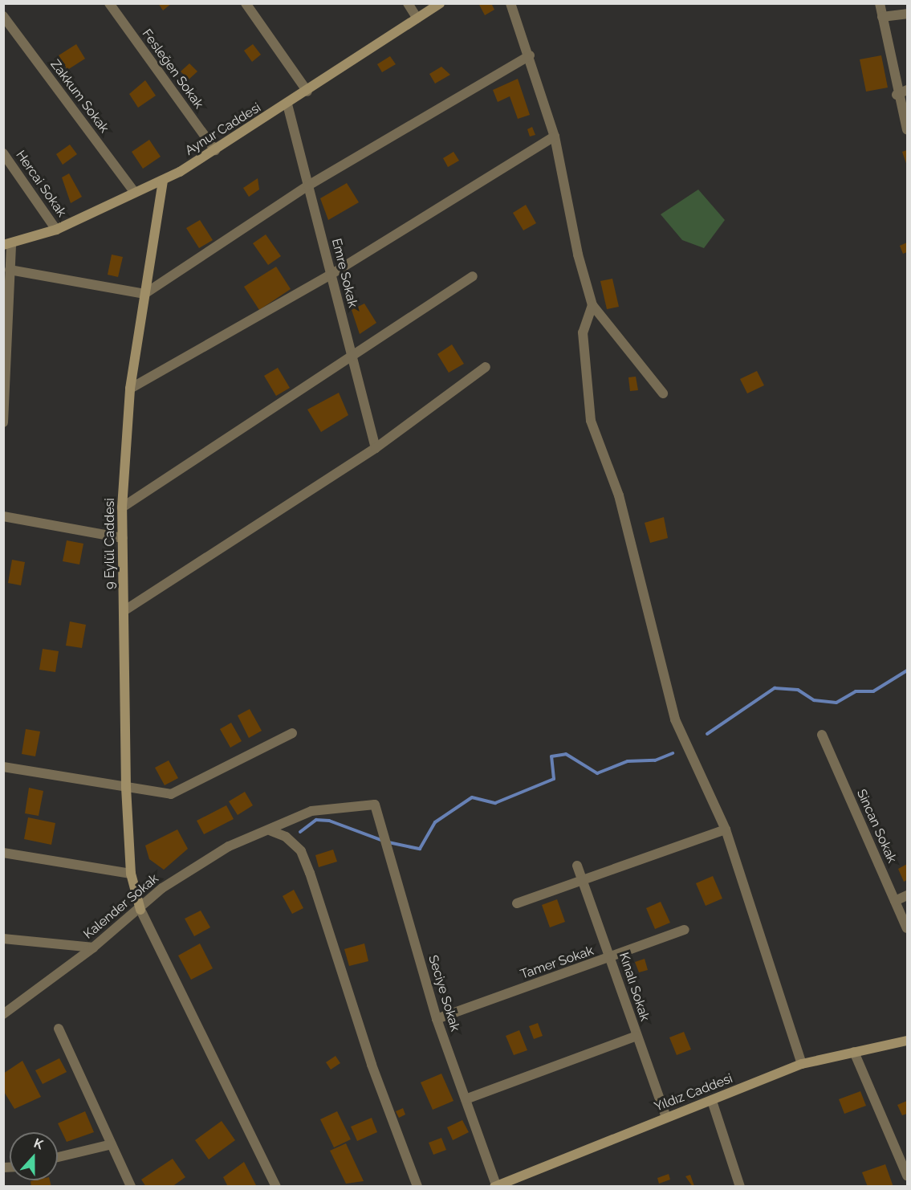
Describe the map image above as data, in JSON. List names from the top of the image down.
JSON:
{
  "streets": {
    "street": [
      "Fesleğen Sokak",
      "Zakkum Sokak",
      "Aynur Caddesi",
      "Hercai Sokak",
      "Emre Sokak",
      "9 Eylül Caddesi",
      "Sincan Sokak",
      "Kalender Sokak",
      "Tamer Sokak",
      "Kınalı Sokak",
      "Seciye Sokak",
      "Yıldız Caddesi"
    ]
  },
  "crossings": [
    ["Fesleğen Sokak", "Aynur Caddesi"],
    ["Zakkum Sokak", "Aynur Caddesi"],
    ["Aynur Caddesi", "Hercai Sokak"],
    ["Aynur Caddesi", "Emre Sokak"],
    ["Aynur Caddesi", "9 Eylül Caddesi"],
    ["9 Eylül Caddesi", "Kalender Sokak"],
    ["Kalender Sokak", "Seciye Sokak"],
    ["Tamer Sokak", "Kınalı Sokak"],
    ["Tamer Sokak", "Seciye Sokak"],
    ["Kınalı Sokak", "Yıldız Caddesi"],
    ["Seciye Sokak", "Yıldız Caddesi"]
  ],
  "north": "top"
}
